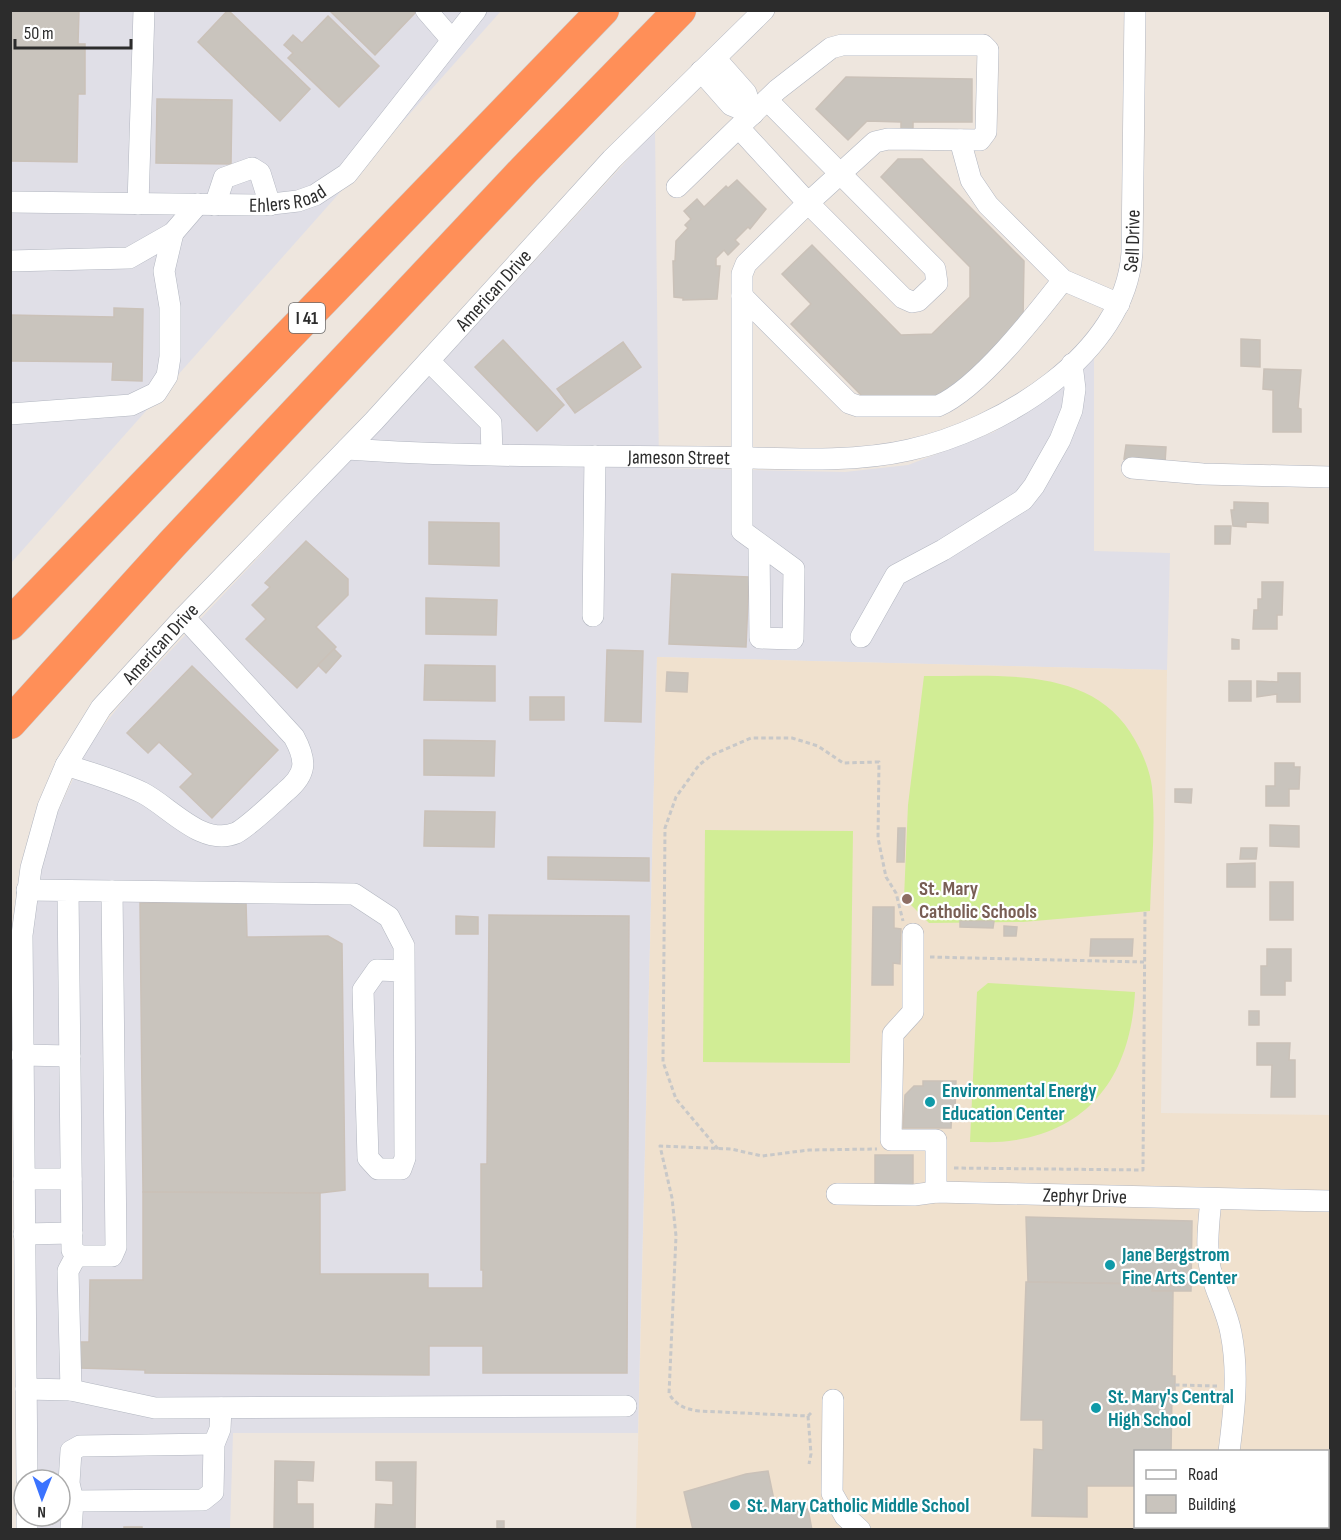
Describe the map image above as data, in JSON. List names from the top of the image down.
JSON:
{
  "streets": {
    "highway": ["I 41"],
    "street": [
      "Ehlers Road",
      "Sell Drive",
      "American Drive",
      "Jameson Street",
      "Zephyr Drive"
    ]
  },
  "crossings": [
    ["Sell Drive", "Jameson Street"],
    ["American Drive", "Jameson Street"]
  ],
  "places": [
    "St. Mary Catholic Schools",
    "Environmental Energy Education Center",
    "Jane Bergstrom Fine Arts Center",
    "St. Mary's Central High School",
    "St. Mary Catholic Middle School"
  ],
  "legend": ["Road", "Building"],
  "scale_bar": "50 m",
  "north": "bottom"
}
